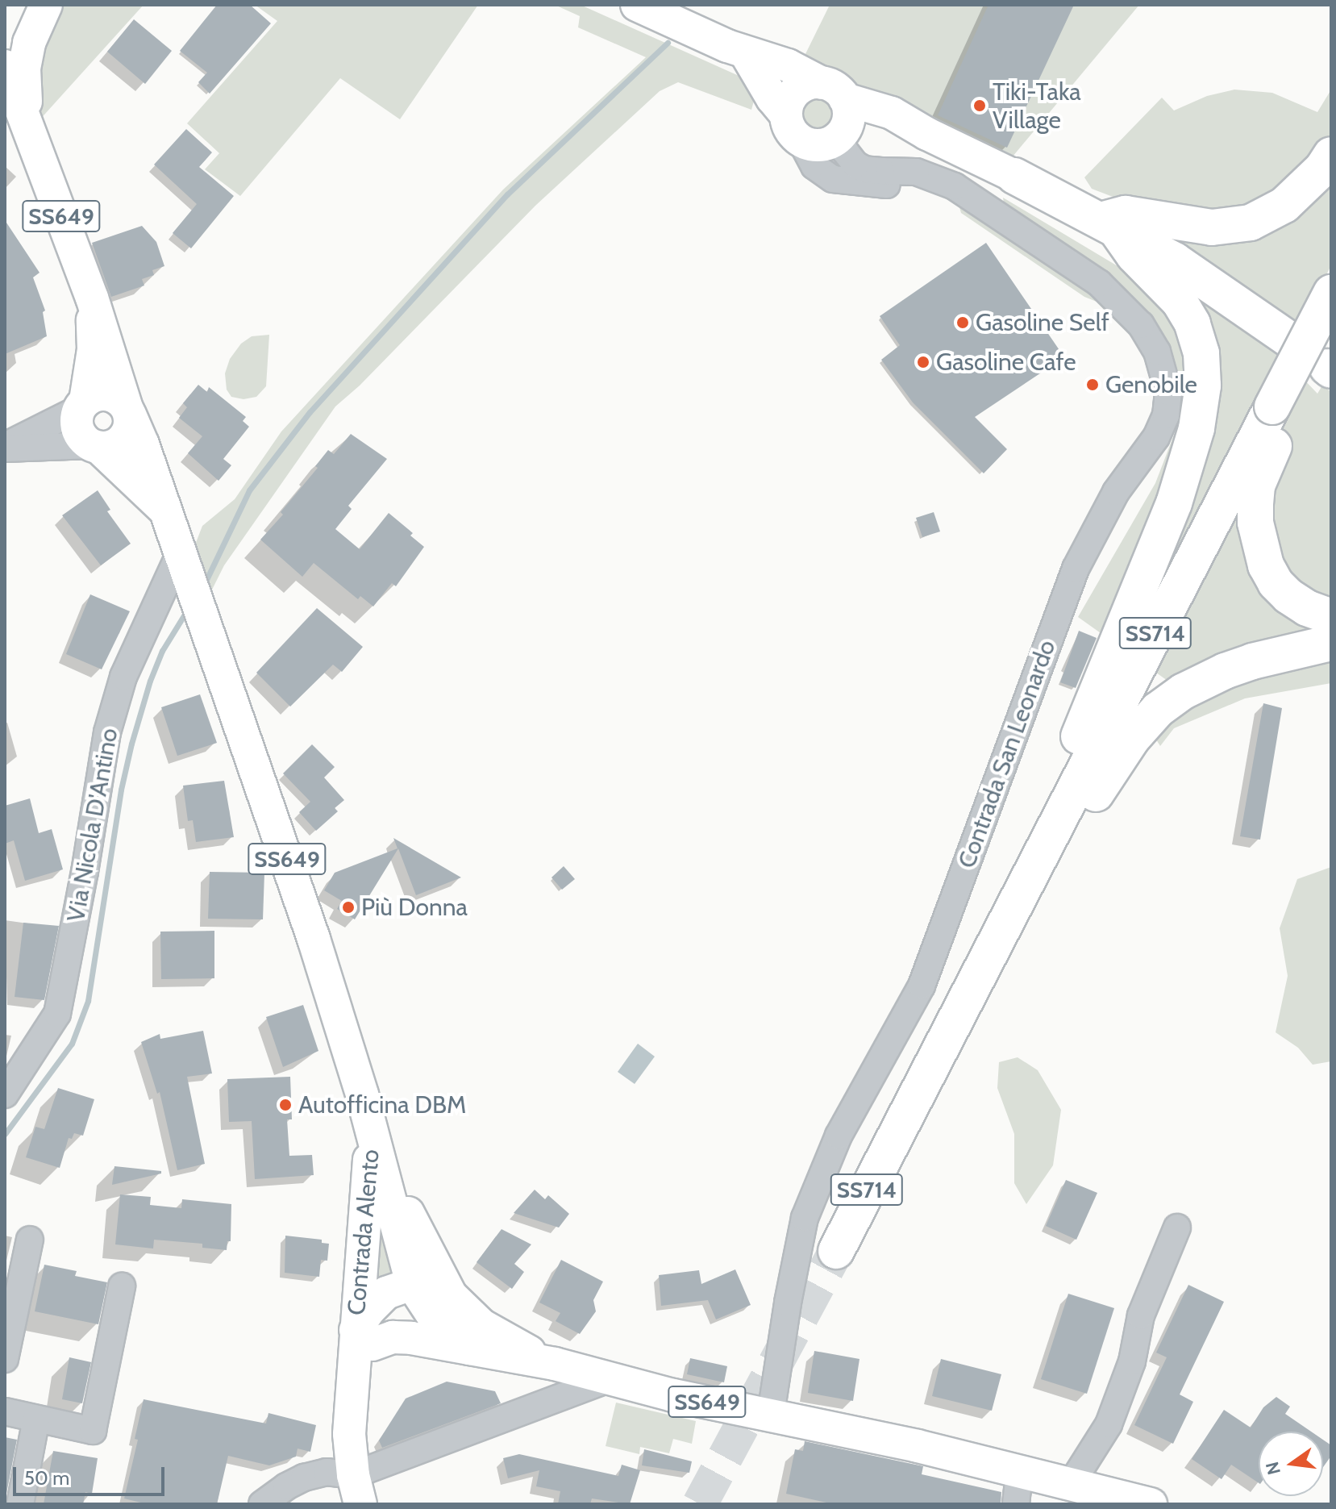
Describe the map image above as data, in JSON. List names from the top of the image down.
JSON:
{
  "streets": {
    "highway": ["SS714"],
    "main road": ["SS649", "Contrada Alento"],
    "street": ["Contrada San Leonardo", "Via Nicola D'Antino"]
  },
  "crossings": [
    ["SS649", "Contrada San Leonardo"],
    ["SS649", "Via Nicola D'Antino"],
    ["SS649", "Contrada Alento"]
  ],
  "places": [
    "Tiki-Taka Village",
    "Gasoline Self",
    "Gasoline Cafe",
    "Genobile",
    "Più Donna",
    "Autofficina DBM"
  ],
  "scale_bar": "50 m",
  "north": "left"
}
